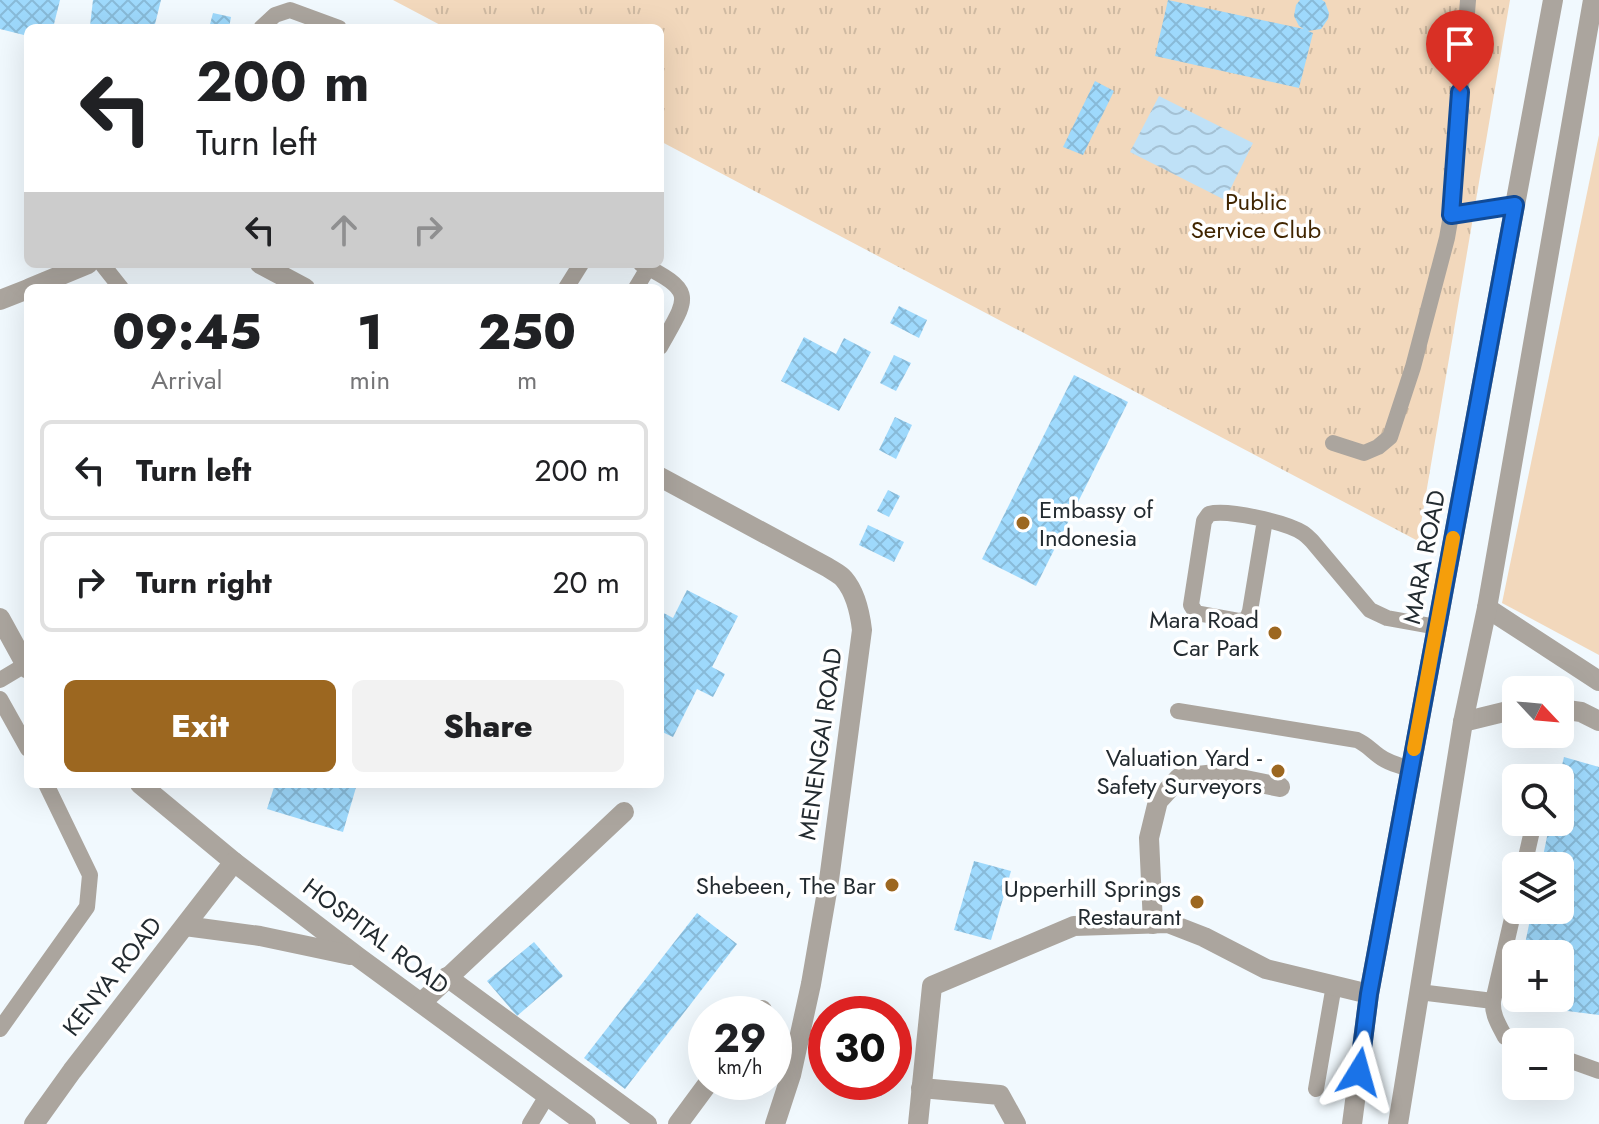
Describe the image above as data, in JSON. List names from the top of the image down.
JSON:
{
  "streets": {
    "street": [
      "MARA ROAD",
      "MENENGAI ROAD",
      "HOSPITAL ROAD",
      "KENYA ROAD"
    ]
  },
  "crossings": [
    ["HOSPITAL ROAD", "KENYA ROAD"]
  ],
  "parks": ["Public Service Club"],
  "places": [
    "Embassy of Indonesia",
    "Mara Road Car Park",
    "Valuation Yard - Safety Surveyors",
    "Shebeen, The Bar",
    "Upperhill Springs Restaurant"
  ],
  "north": "bottom right",
  "page": {
    "turn": ["200 m", "Turn left"],
    "eta": [
      "09:45",
      "Arrival",
      "1",
      "min",
      "250",
      "m"
    ],
    "list": [
      {
        "name": "Turn left",
        "value": "200 m"
      },
      {
        "name": "Turn right",
        "value": "20 m"
      }
    ],
    "buttons": ["Exit", "Share"],
    "map_buttons": ["+", "−"],
    "speed": "29 km/h",
    "limit": "30"
  }
}
